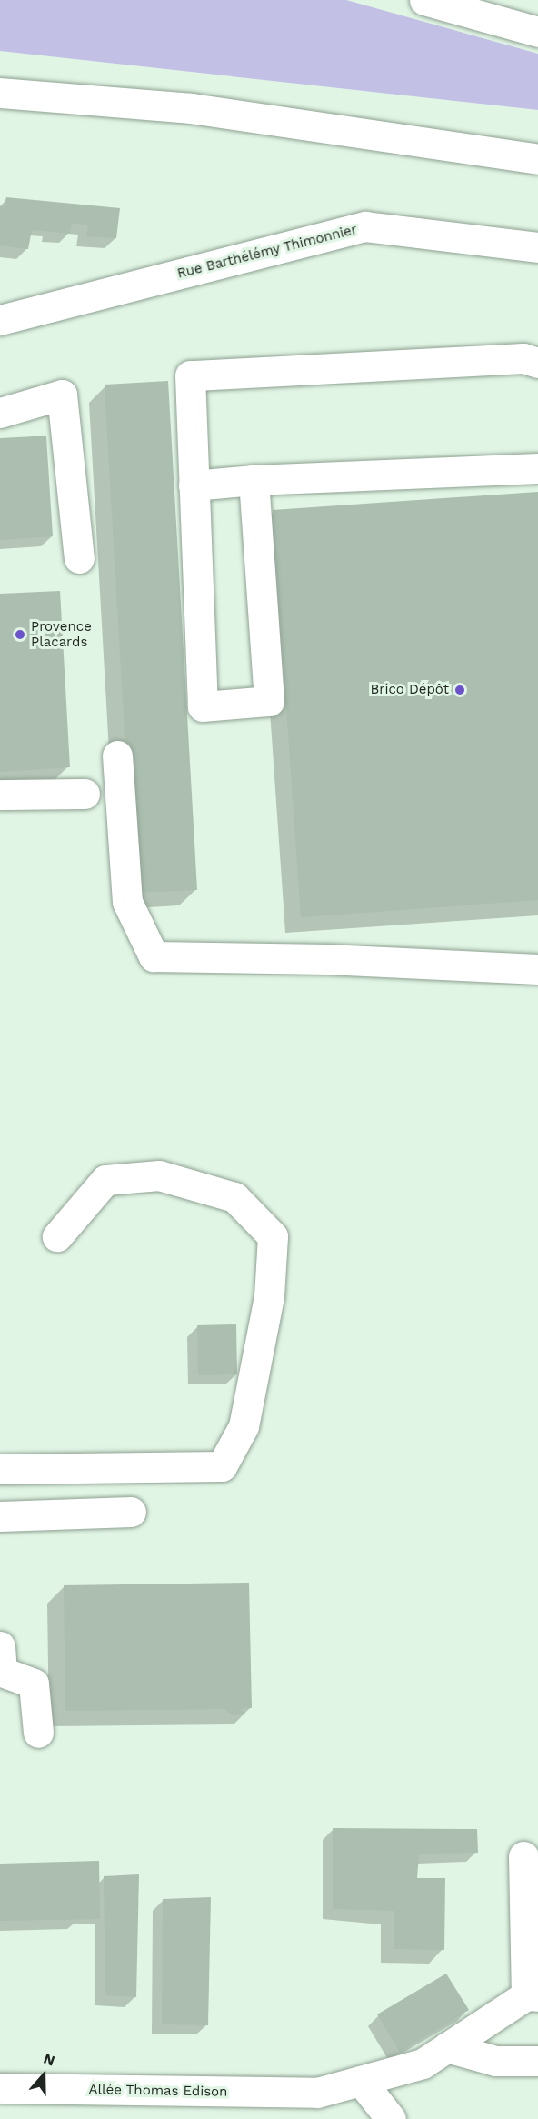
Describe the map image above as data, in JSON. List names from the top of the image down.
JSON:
{
  "streets": {
    "street": ["Rue Barthélémy Thimonnier", "Allée Thomas Edison"]
  },
  "places": ["Provence Placards", "Brico Dépôt"],
  "north": "top"
}
